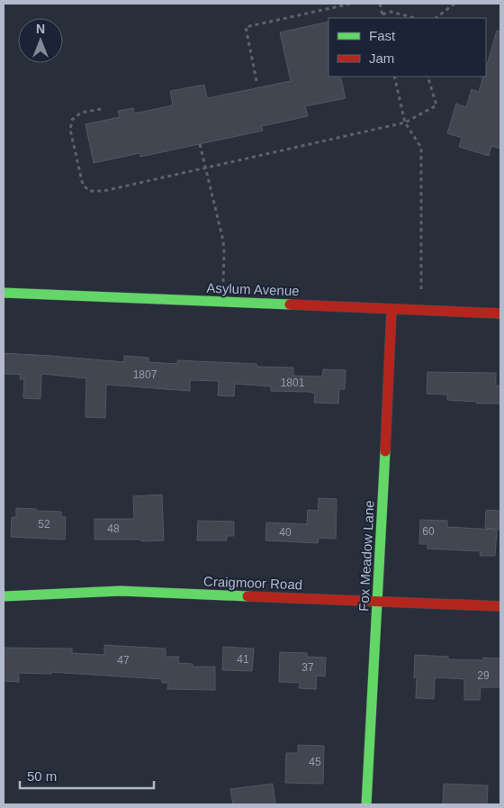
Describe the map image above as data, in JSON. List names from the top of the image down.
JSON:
{
  "streets": {
    "street": ["Asylum Avenue", "Fox Meadow Lane", "Craigmoor Road"]
  },
  "crossings": [
    ["Asylum Avenue", "Fox Meadow Lane"],
    ["Fox Meadow Lane", "Craigmoor Road"]
  ],
  "house_numbers": [
    "1807",
    "1801",
    "52",
    "48",
    "60",
    "40",
    "41",
    "47",
    "37",
    "29",
    "45"
  ],
  "legend": ["Fast", "Jam"],
  "scale_bar": "50 m",
  "north": "top"
}
